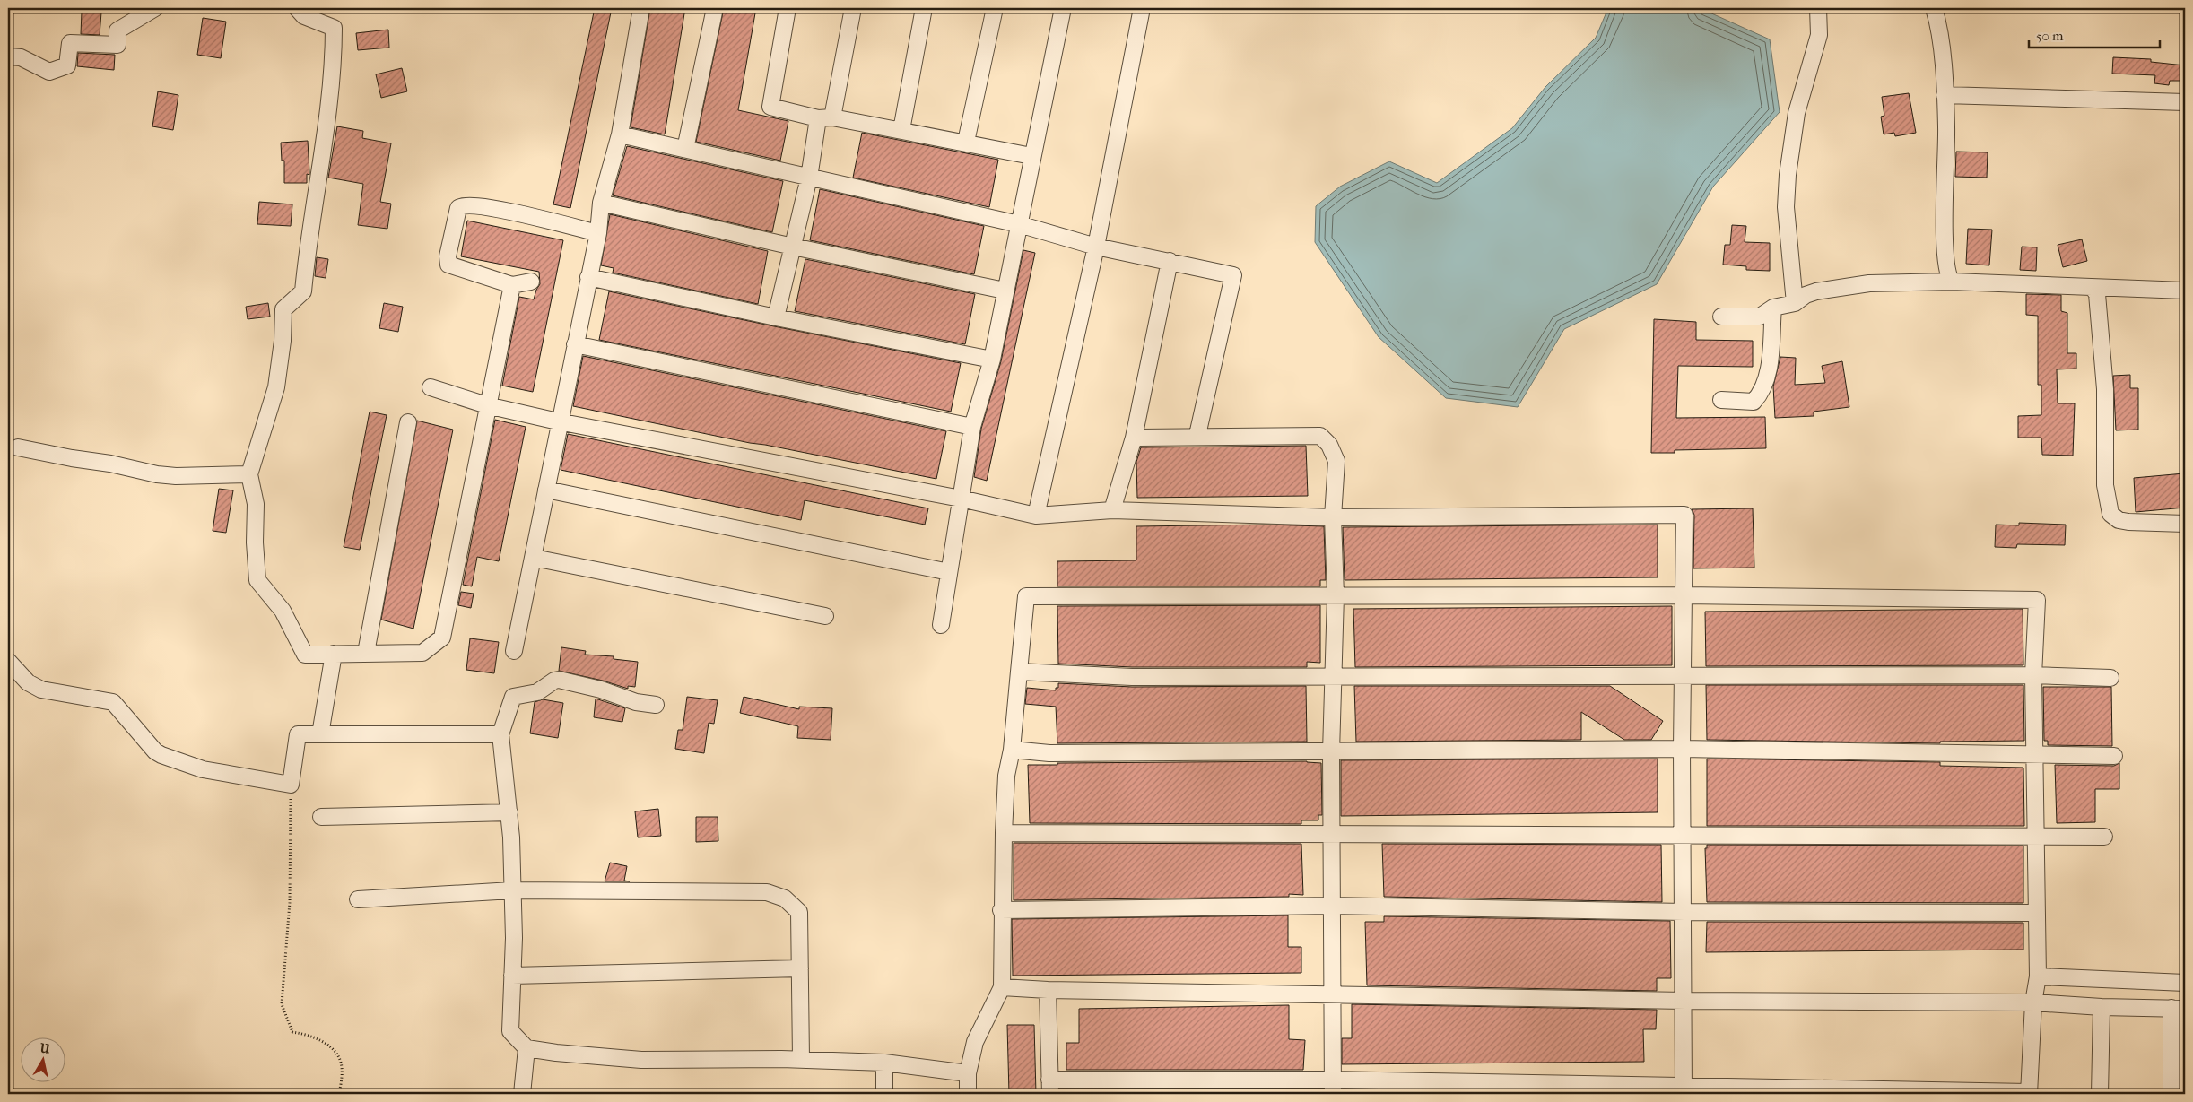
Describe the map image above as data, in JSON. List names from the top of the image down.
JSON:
{
  "scale_bar": "50 m",
  "north": "top"
}
